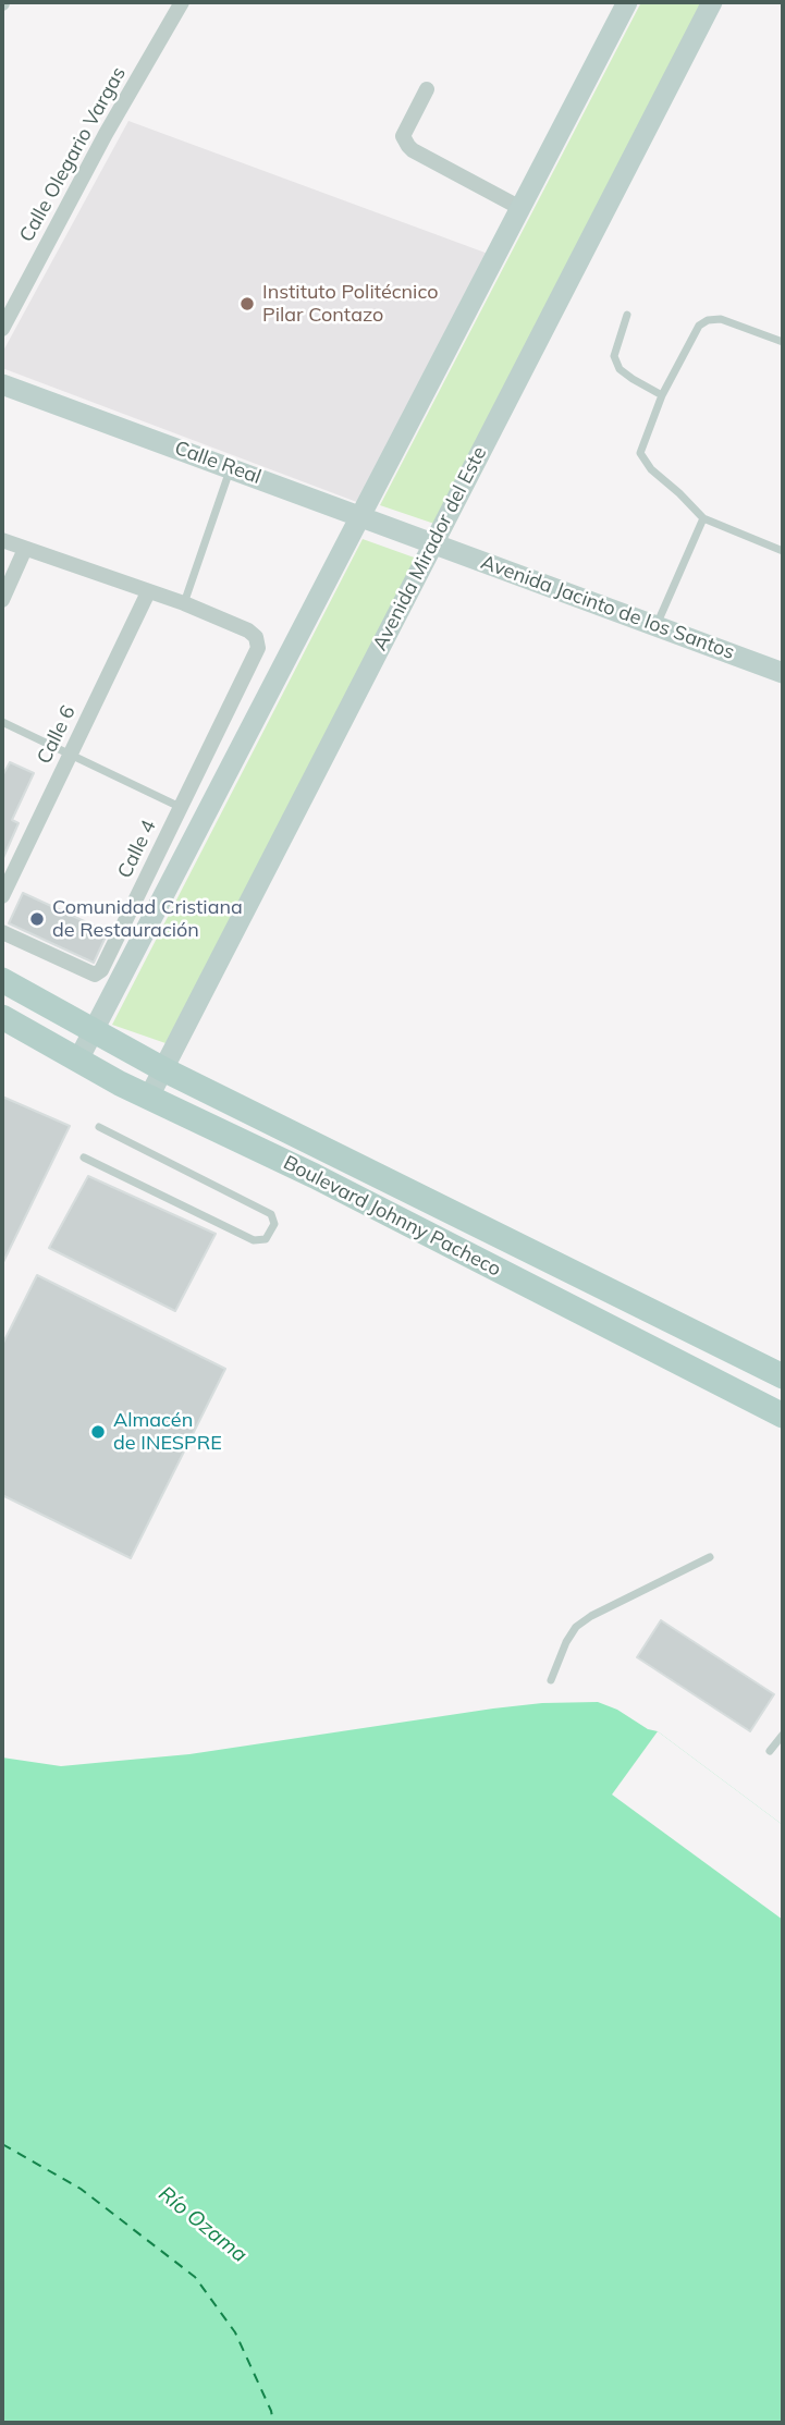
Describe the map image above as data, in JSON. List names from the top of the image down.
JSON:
{
  "streets": {
    "main road": ["Boulevard Johnny Pacheco"],
    "street": [
      "Calle Olegario Vargas",
      "Calle Real",
      "Avenida Mirador del Este",
      "Avenida Jacinto de los Santos",
      "Calle 6",
      "Calle 4"
    ]
  },
  "crossings": [
    ["Calle Real", "Avenida Mirador del Este"],
    ["Calle Real", "Avenida Jacinto de los Santos"],
    ["Avenida Mirador del Este", "Avenida Jacinto de los Santos"],
    ["Avenida Mirador del Este", "Boulevard Johnny Pacheco"]
  ],
  "water": ["Río Ozama"],
  "places": ["Instituto Politécnico Pilar Contazo", "Comunidad Cristiana de Restauración", "Almacén de INESPRE"]
}
